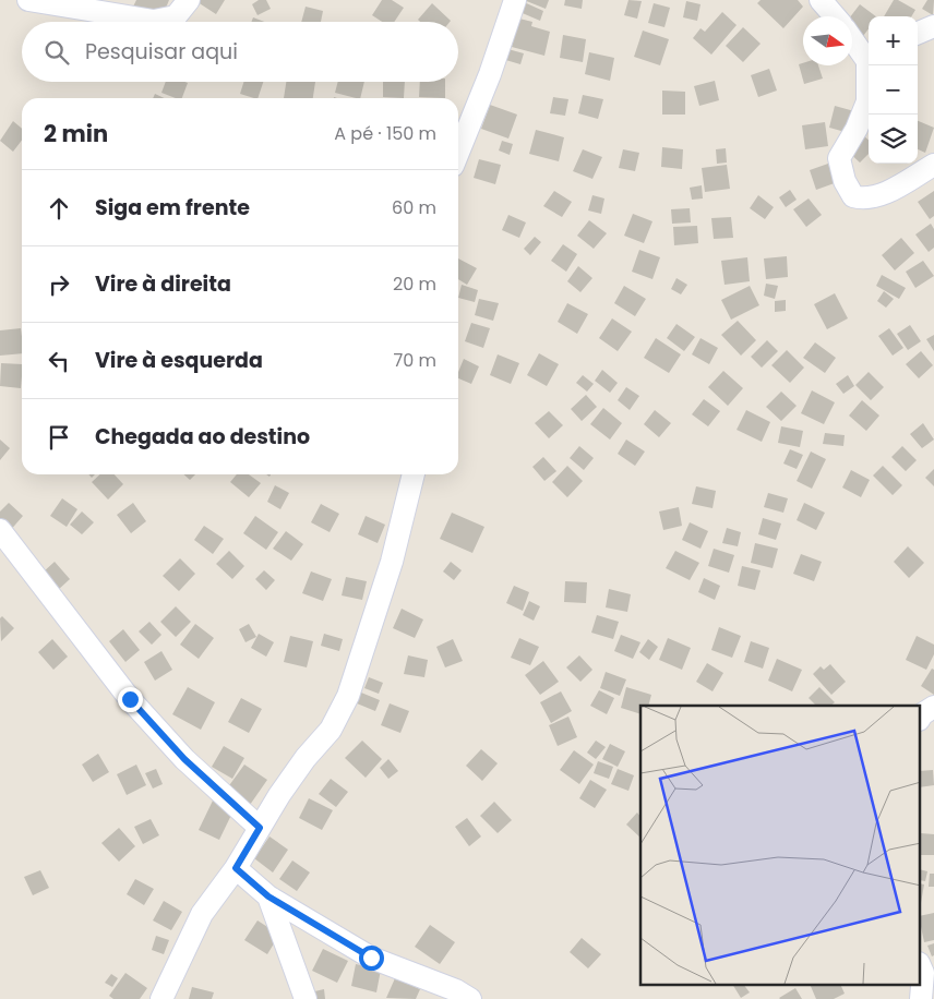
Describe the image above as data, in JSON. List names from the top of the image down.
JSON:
{
  "north": "right",
  "page": {
    "map_buttons": ["+", "−"],
    "search": "Pesquisar aqui",
    "heading": ["2 min", "A pé · 150 m"],
    "list": [
      ["Siga em frente", "60 m"],
      ["Vire à direita", "20 m"],
      ["Vire à esquerda", "70 m"],
      "Chegada ao destino"
    ]
  }
}
